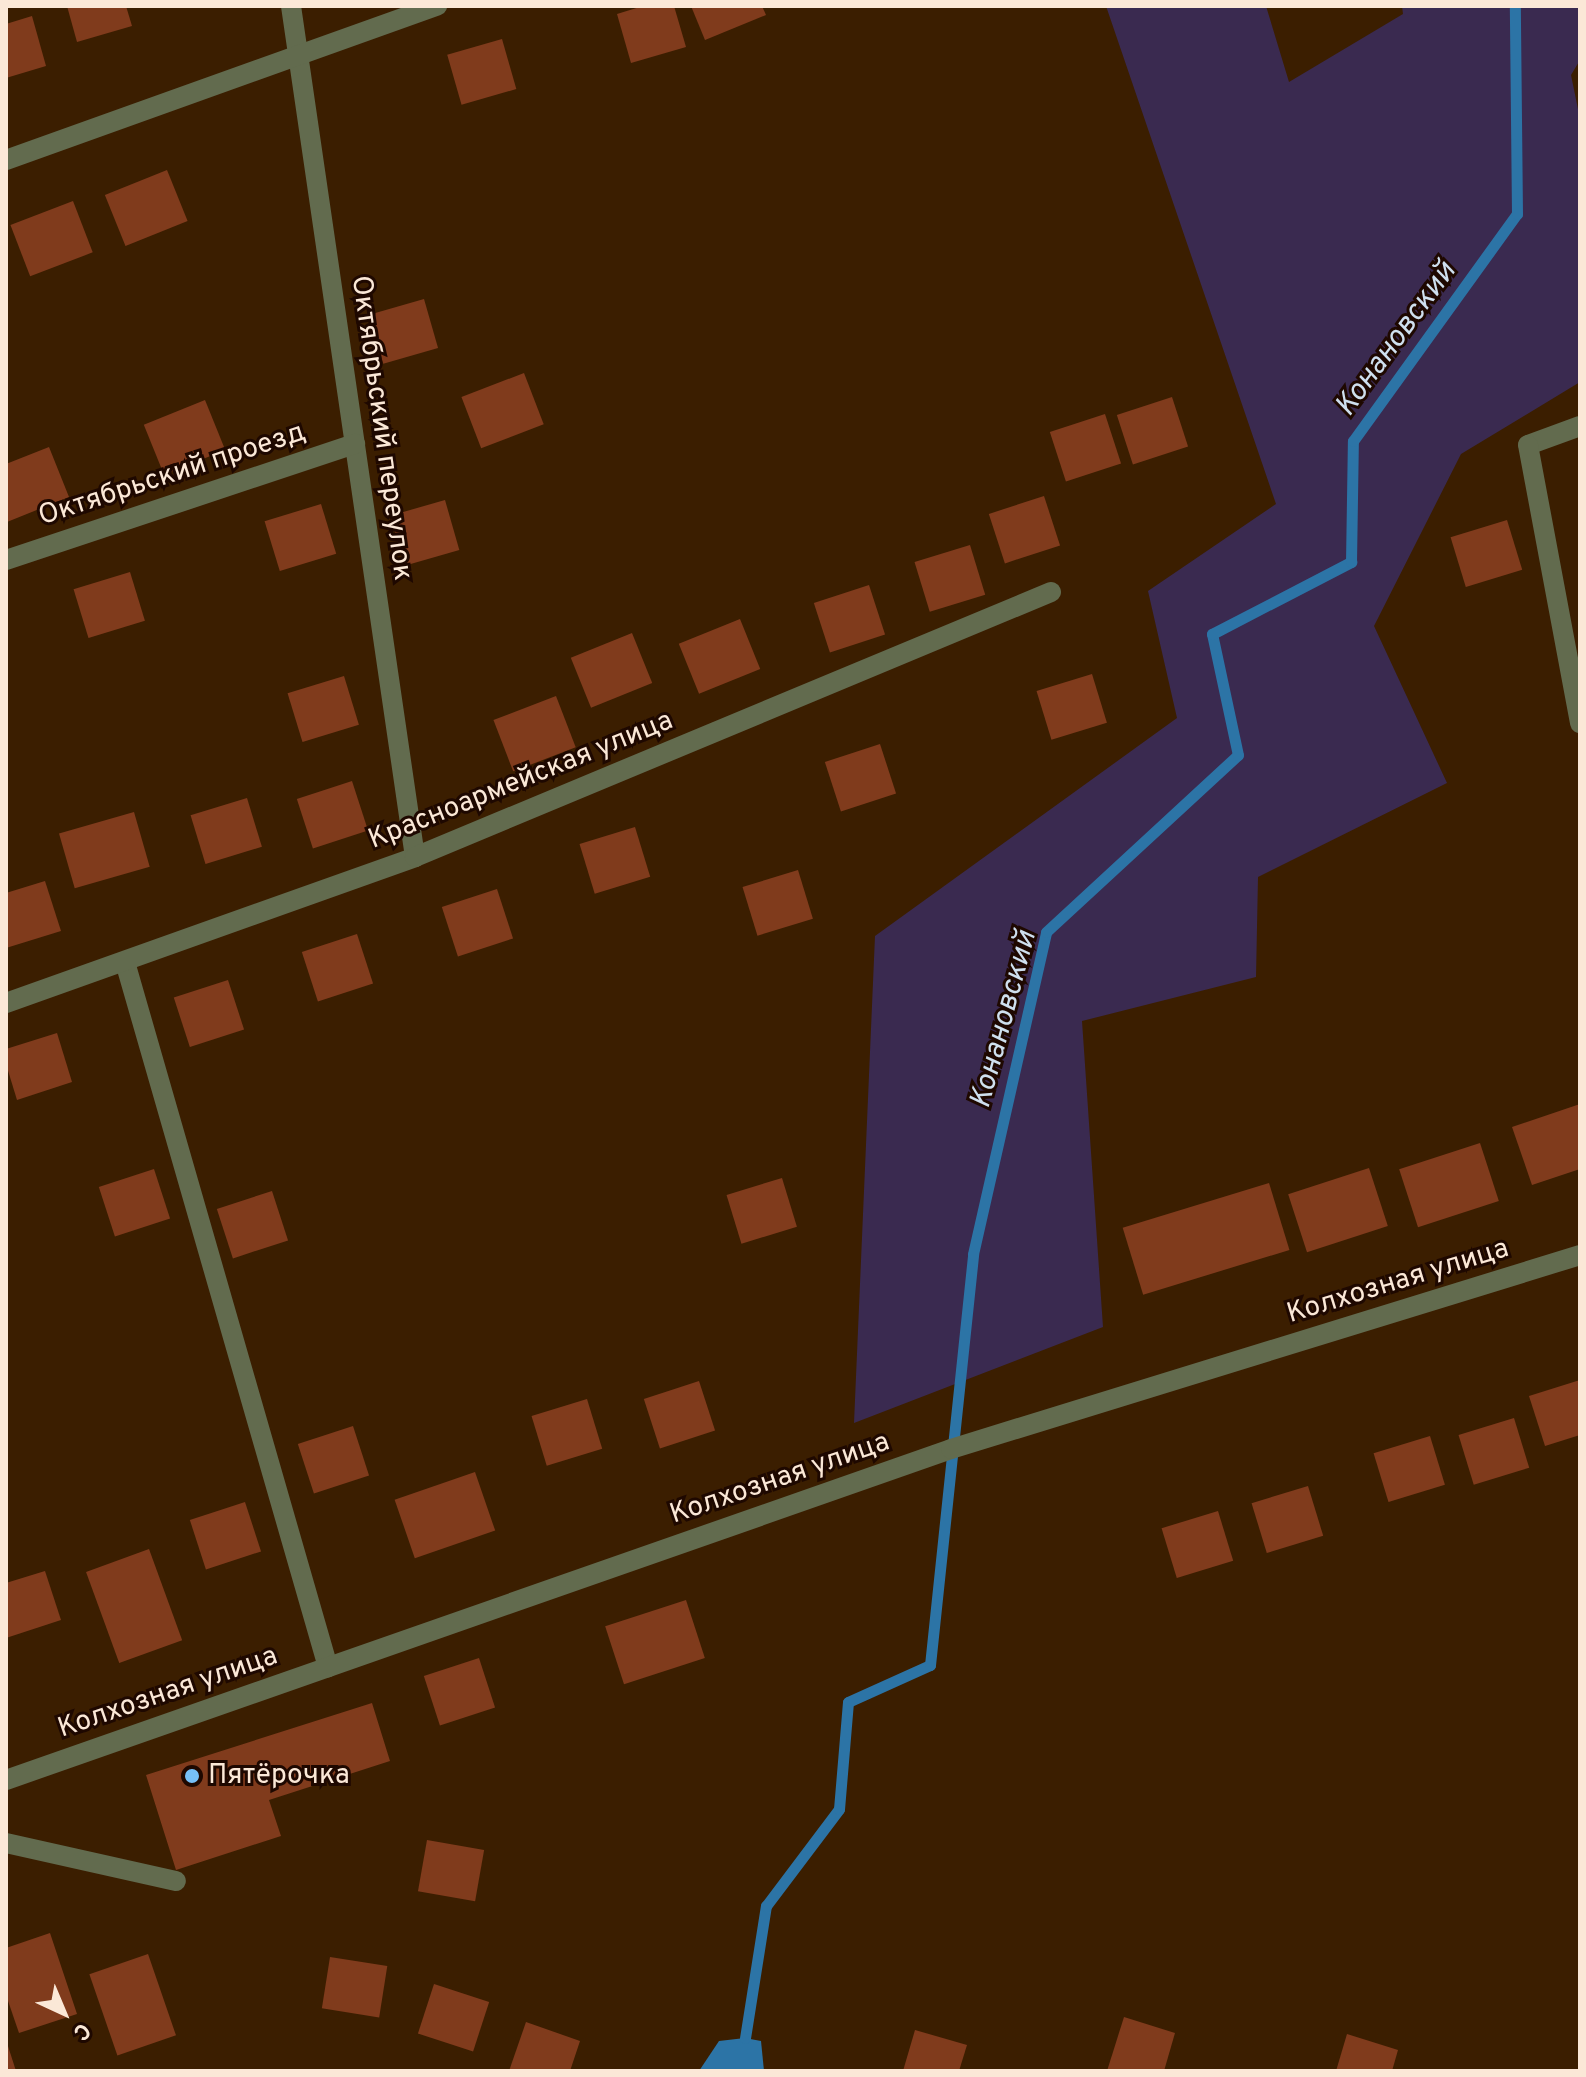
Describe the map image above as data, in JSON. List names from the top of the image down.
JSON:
{
  "streets": {
    "street": [
      "Октябрьский переулок",
      "Октябрьский проезд",
      "Красноармейская улица",
      "Колхозная улица"
    ]
  },
  "crossings": [
    ["Октябрьский переулок", "Октябрьский проезд"],
    ["Октябрьский переулок", "Красноармейская улица"]
  ],
  "water": ["Конановский"],
  "places": ["Пятёрочка"],
  "north": "bottom right"
}
